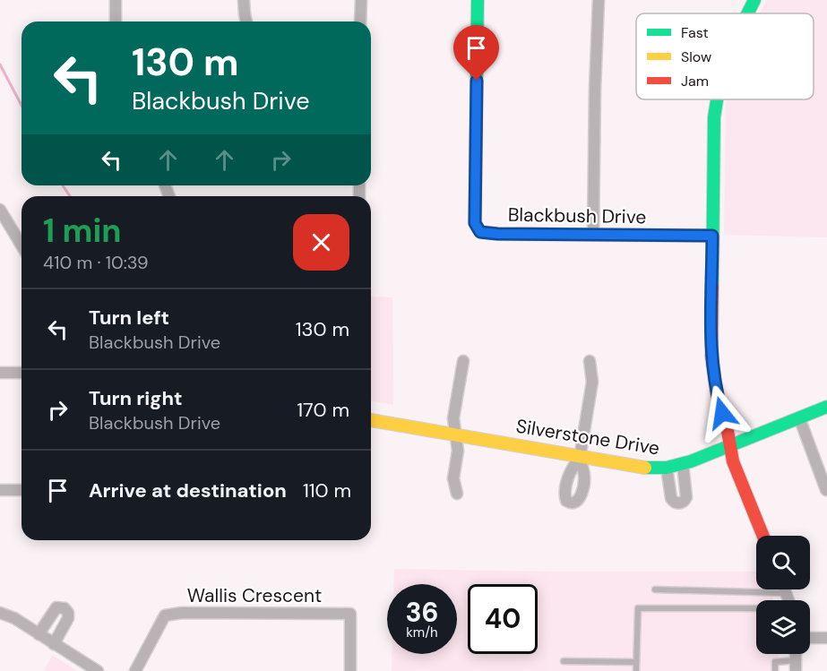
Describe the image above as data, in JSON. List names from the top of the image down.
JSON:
{
  "streets": {
    "street": ["Blackbush Drive", "Silverstone Drive", "Wallis Crescent"]
  },
  "legend": ["Fast", "Slow", "Jam"],
  "page": {
    "turn": ["130 m", "Blackbush Drive"],
    "heading": ["1 min", "410 m · 10:39"],
    "list": [
      {
        "name": "Turn left",
        "note": "Blackbush Drive",
        "value": "130 m"
      },
      {
        "name": "Turn right",
        "note": "Blackbush Drive",
        "value": "170 m"
      },
      {
        "name": "Arrive at destination",
        "value": "110 m"
      }
    ],
    "speed": "36 km/h",
    "limit": "40"
  }
}
